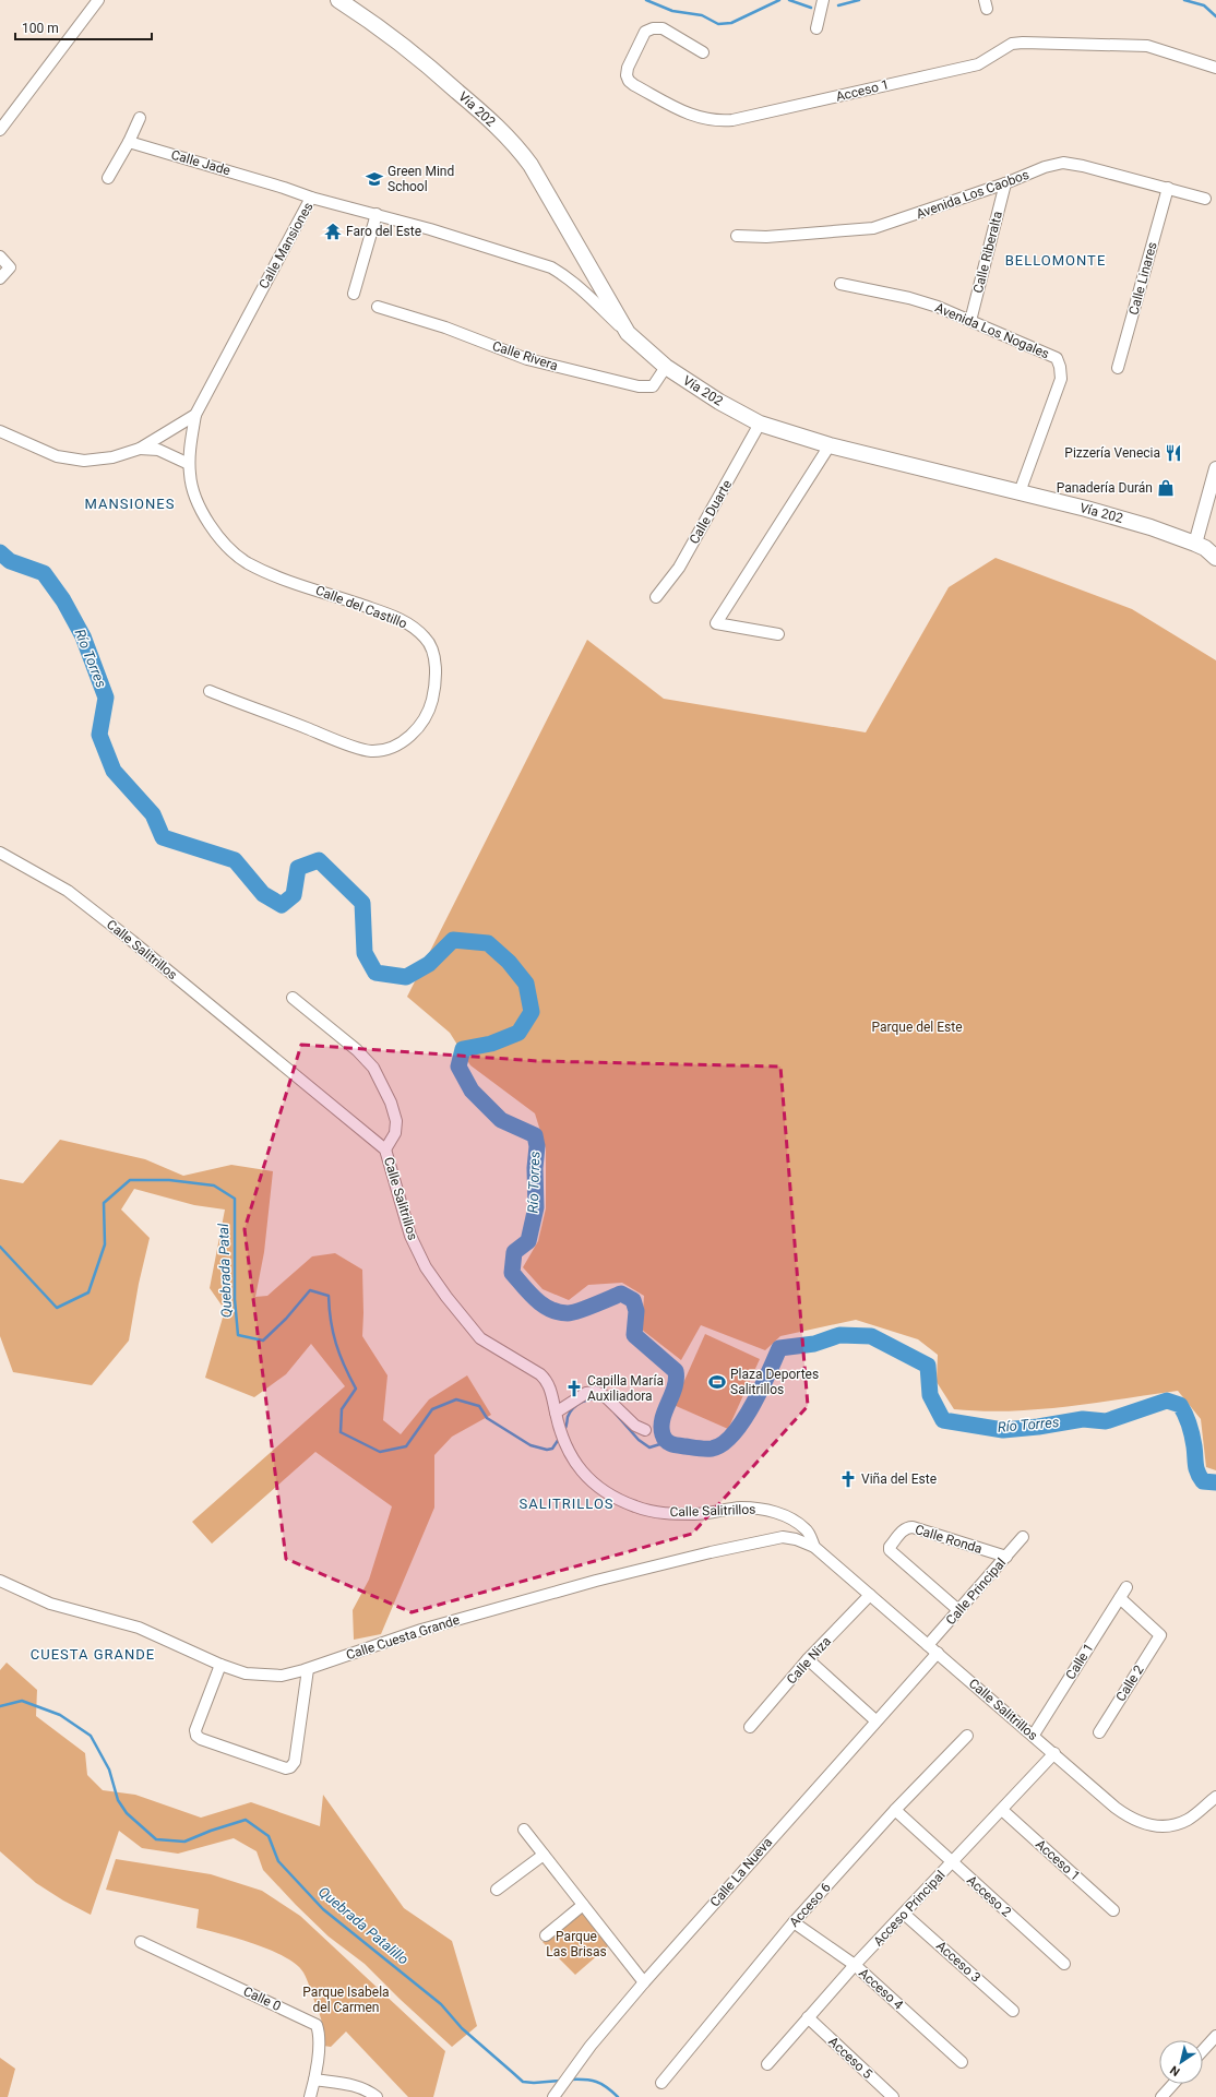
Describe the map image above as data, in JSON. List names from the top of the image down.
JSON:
{
  "streets": {
    "main road": ["Vía 202"],
    "street": [
      "Acceso 1",
      "Calle Jade",
      "Avenida Los Caobos",
      "Calle Mansiones",
      "Calle Riberalta",
      "Calle Linares",
      "Avenida Los Nogales",
      "Calle Rivera",
      "Calle Duarte",
      "Calle del Castillo",
      "Calle Salitrillos",
      "Calle Ronda",
      "Calle Principal",
      "Calle Cuesta Grande",
      "Calle Niza",
      "Calle 1",
      "Calle 2",
      "Calle La Nueva",
      "Acceso 2",
      "Acceso 6",
      "Acceso Principal",
      "Acceso 3",
      "Acceso 4",
      "Calle 0",
      "Acceso 5"
    ]
  },
  "crossings": [
    ["Acceso 1", "Acceso Principal"],
    ["Vía 202", "Calle Mansiones"],
    ["Vía 202", "Avenida Los Nogales"],
    ["Vía 202", "Calle Rivera"],
    ["Vía 202", "Calle Duarte"],
    ["Calle Jade", "Calle Mansiones"],
    ["Avenida Los Caobos", "Calle Riberalta"],
    ["Avenida Los Caobos", "Calle Linares"],
    ["Calle Mansiones", "Calle del Castillo"],
    ["Calle Riberalta", "Avenida Los Nogales"],
    ["Calle Salitrillos", "Calle Principal"],
    ["Calle Salitrillos", "Calle Cuesta Grande"],
    ["Calle Salitrillos", "Calle Niza"],
    ["Calle Salitrillos", "Calle 1"],
    ["Calle Salitrillos", "Calle La Nueva"],
    ["Calle Salitrillos", "Acceso Principal"],
    ["Calle Ronda", "Calle Principal"],
    ["Calle 1", "Calle 2"],
    ["Acceso 2", "Acceso 6"],
    ["Acceso 2", "Acceso Principal"],
    ["Acceso 6", "Acceso 4"],
    ["Acceso Principal", "Acceso 3"],
    ["Acceso Principal", "Acceso 4"],
    ["Acceso Principal", "Acceso 5"]
  ],
  "districts": [
    "BELLOMONTE",
    "MANSIONES",
    "SALITRILLOS",
    "CUESTA GRANDE"
  ],
  "water": ["Río Torres", "Quebrada Patal", "Quebrada Patalillo"],
  "parks": ["Parque del Este", "Parque Las Brisas", "Parque Isabela del Carmen"],
  "places": {
    "school or university": ["Green Mind School"],
    "temple": ["Faro del Este"],
    "restaurant": ["Pizzería Venecia"],
    "shop": ["Panadería Durán"],
    "sports": ["Plaza Deportes Salitrillos"],
    "church": ["Capilla María Auxiliadora", "Viña del Este"]
  },
  "scale_bar": "100 m",
  "north": "bottom left"
}
